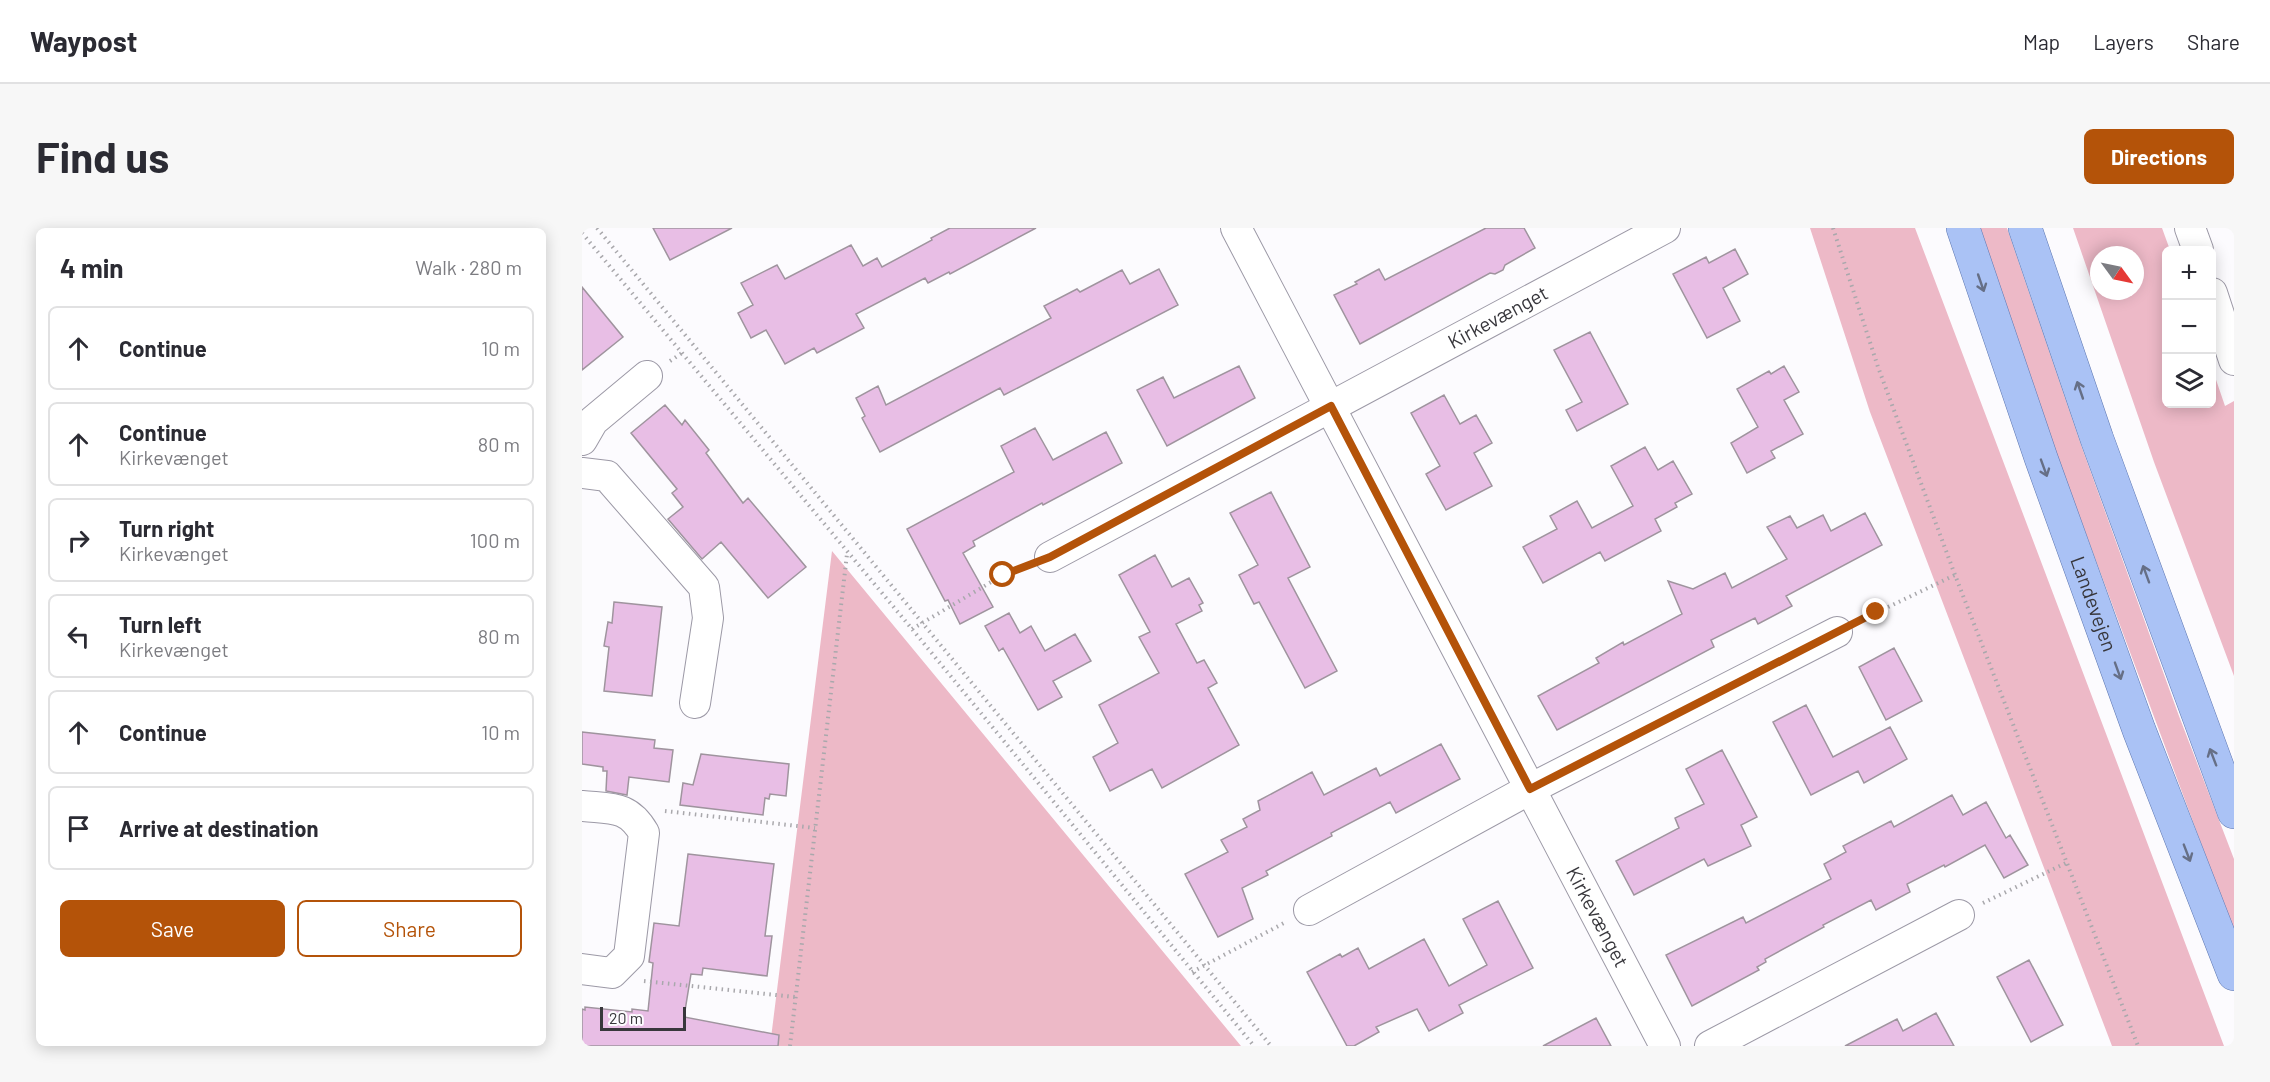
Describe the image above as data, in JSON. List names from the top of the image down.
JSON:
{
  "streets": {
    "main road": ["Landevejen"],
    "street": ["Kirkevænget"]
  },
  "scale_bar": "20 m",
  "north": "bottom right",
  "page": {
    "header": "Waypost",
    "nav": ["Map", "Layers", "Share"],
    "buttons": [
      "Directions",
      ["Save", "Share"]
    ],
    "title": "Find us",
    "heading": ["4 min", "Walk · 280 m"],
    "map_buttons": ["+", "−"],
    "list": [
      ["Continue", "10 m"],
      ["Continue", "Kirkevænget", "80 m"],
      ["Turn right", "Kirkevænget", "100 m"],
      ["Turn left", "Kirkevænget", "80 m"],
      ["Continue", "10 m"],
      "Arrive at destination"
    ],
    "scale": "20 m"
  }
}
